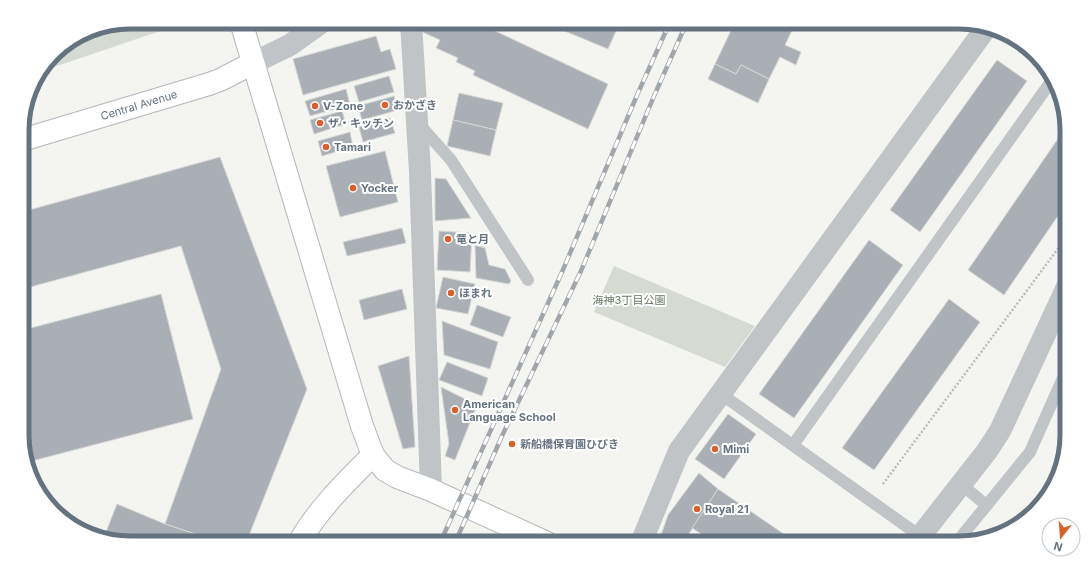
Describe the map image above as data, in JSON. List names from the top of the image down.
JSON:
{
  "streets": {
    "street": ["Central Avenue"]
  },
  "parks": ["海神3丁目公園"],
  "places": [
    "おかざき",
    "V-Zone",
    "ザ・キッチン",
    "Tamari",
    "Yocker",
    "竜と月",
    "ほまれ",
    "American Language School",
    "新船橋保育園ひびき",
    "Mimi",
    "Royal 21"
  ],
  "north": "bottom"
}
